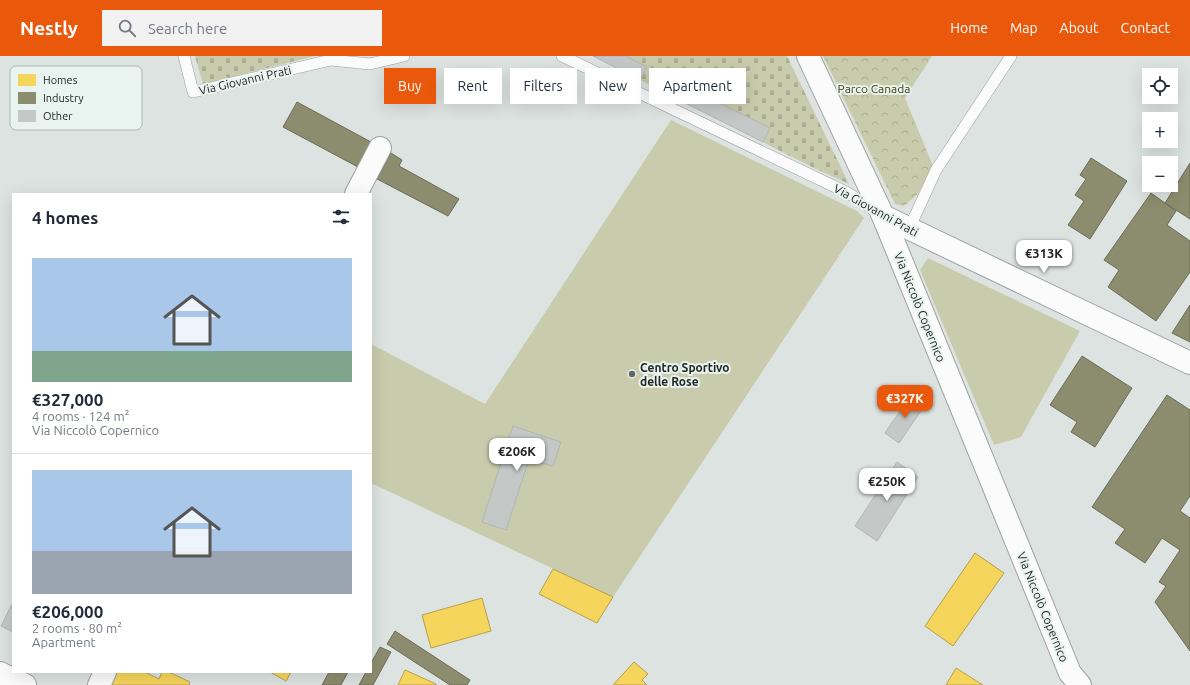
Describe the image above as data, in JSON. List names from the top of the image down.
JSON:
{
  "streets": {
    "street": ["Via Giovanni Prati", "Via Niccolò Copernico"]
  },
  "crossings": [
    ["Via Giovanni Prati", "Via Niccolò Copernico"]
  ],
  "parks": ["Parco Canada"],
  "places": ["Centro Sportivo delle Rose"],
  "legend": ["Homes", "Industry", "Other"],
  "page": {
    "header": "Nestly",
    "search": "Search here",
    "nav": [
      "Home",
      "Map",
      "About",
      "Contact"
    ],
    "map_buttons": ["+", "−"],
    "chip": [
      "Buy",
      "Rent",
      "Filters",
      "New",
      "Apartment"
    ],
    "heading": "4 homes",
    "price": [
      "€313K",
      "€327K",
      "€206K",
      "€250K"
    ],
    "list": [
      {
        "name": "€327,000",
        "note": "4 rooms · 124 m² · Via Niccolò Copernico"
      },
      {
        "name": "€206,000",
        "note": "2 rooms · 80 m² · Apartment"
      }
    ]
  }
}
